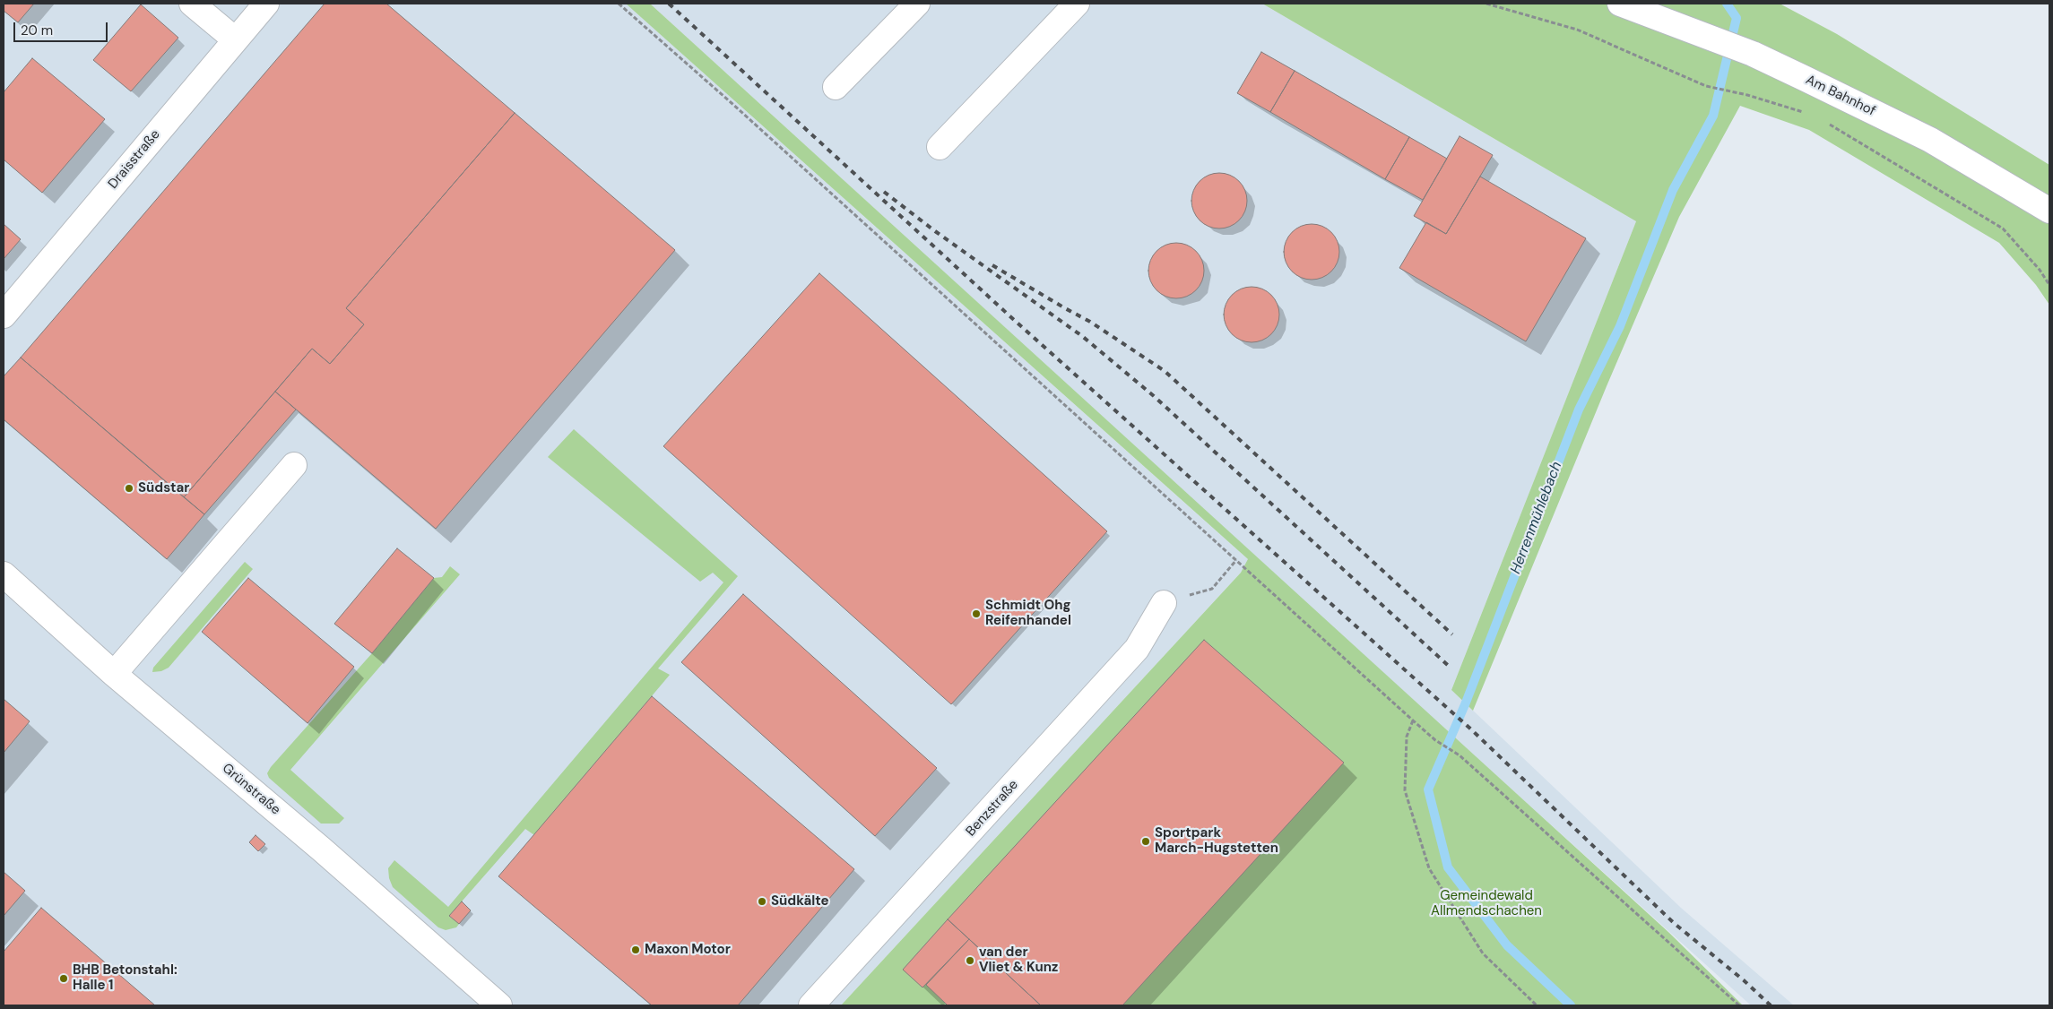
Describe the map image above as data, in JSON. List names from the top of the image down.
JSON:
{
  "streets": {
    "street": [
      "Am Bahnhof",
      "Draisstraße",
      "Grünstraße",
      "Benzstraße"
    ]
  },
  "water": ["Herrenmühlebach"],
  "parks": ["Gemeindewald Allmendschachen"],
  "places": [
    "Südstar",
    "Schmidt Ohg Reifenhandel",
    "Sportpark March-Hugstetten",
    "Südkälte",
    "Maxon Motor",
    "van der Vliet & Kunz",
    "BHB Betonstahl: Halle 1"
  ],
  "scale_bar": "20 m"
}
